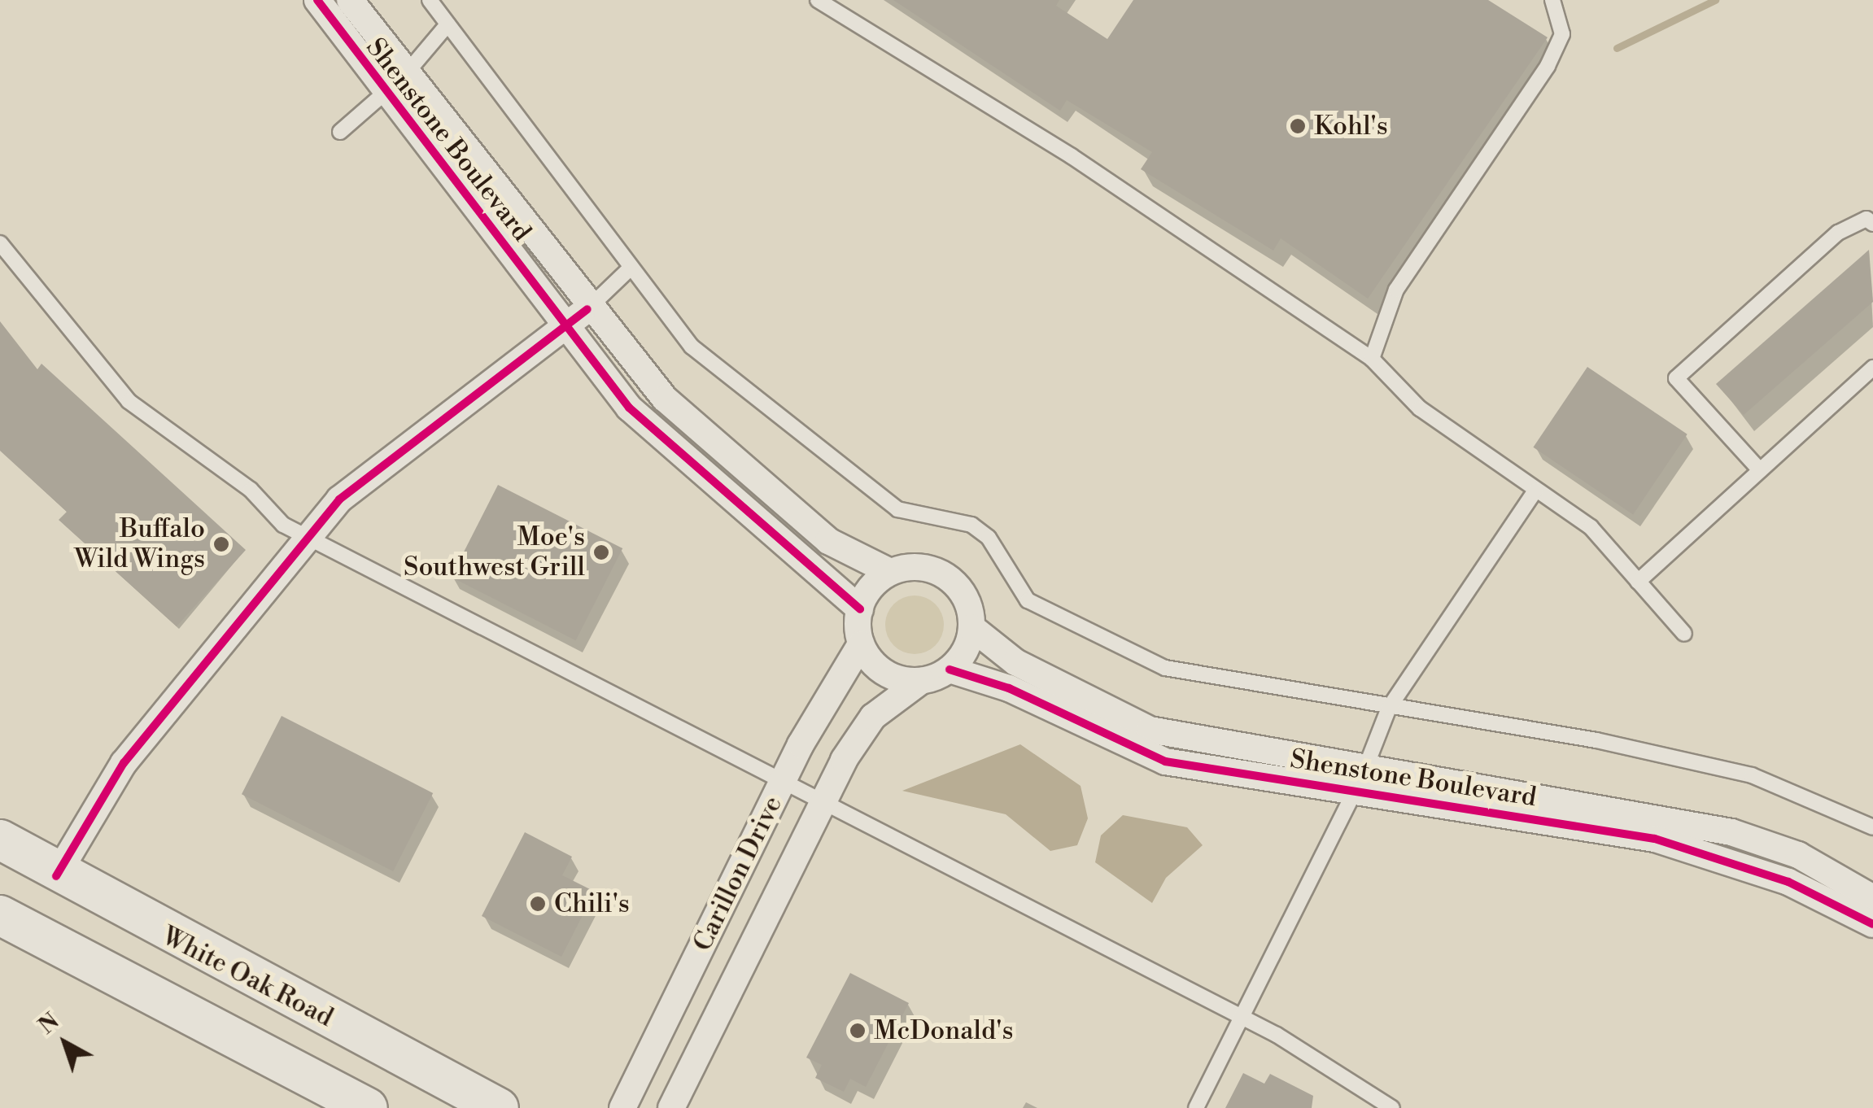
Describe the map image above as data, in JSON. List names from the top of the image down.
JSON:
{
  "streets": {
    "main road": ["White Oak Road"],
    "street": ["Shenstone Boulevard", "Carillon Drive"]
  },
  "crossings": [
    ["Shenstone Boulevard", "Carillon Drive"]
  ],
  "places": [
    "Kohl's",
    "Buffalo Wild Wings",
    "Moe's Southwest Grill",
    "Chili's",
    "McDonald's"
  ],
  "north": "top left"
}
